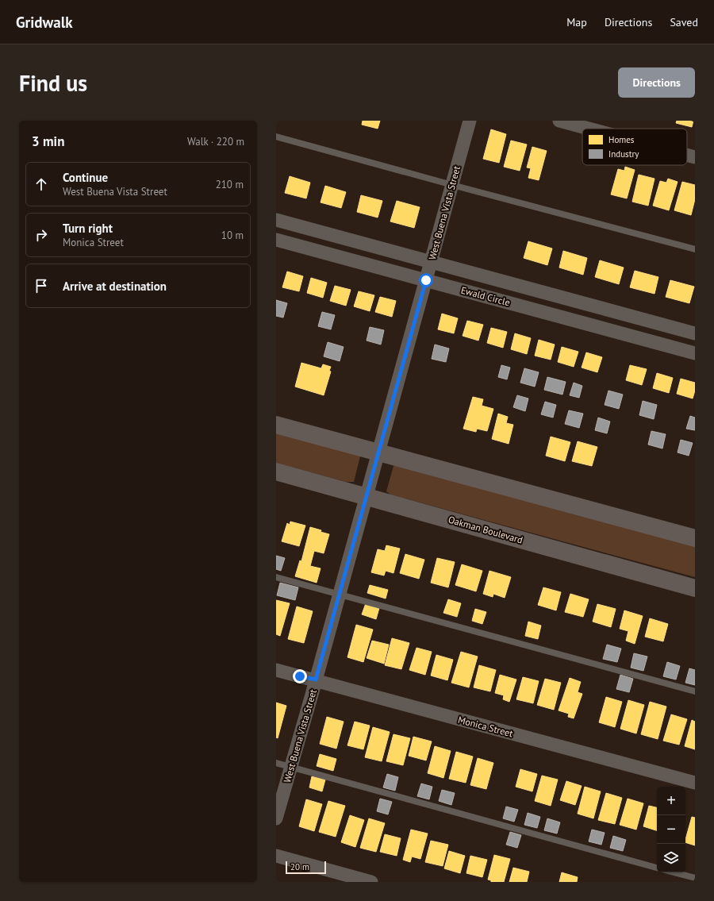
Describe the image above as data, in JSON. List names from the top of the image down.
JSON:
{
  "streets": {
    "street": [
      "West Buena Vista Street",
      "Ewald Circle",
      "Oakman Boulevard",
      "Monica Street"
    ]
  },
  "crossings": [
    ["West Buena Vista Street", "Ewald Circle"],
    ["West Buena Vista Street", "Oakman Boulevard"],
    ["West Buena Vista Street", "Monica Street"]
  ],
  "legend": ["Homes", "Industry"],
  "scale_bar": "20 m",
  "page": {
    "header": "Gridwalk",
    "nav": ["Map", "Directions", "Saved"],
    "buttons": "Directions",
    "title": "Find us",
    "heading": ["3 min", "Walk · 220 m"],
    "list": [
      ["Continue", "West Buena Vista Street", "210 m"],
      ["Turn right", "Monica Street", "10 m"],
      "Arrive at destination"
    ],
    "map_buttons": ["+", "−"],
    "scale": "20 m"
  }
}
